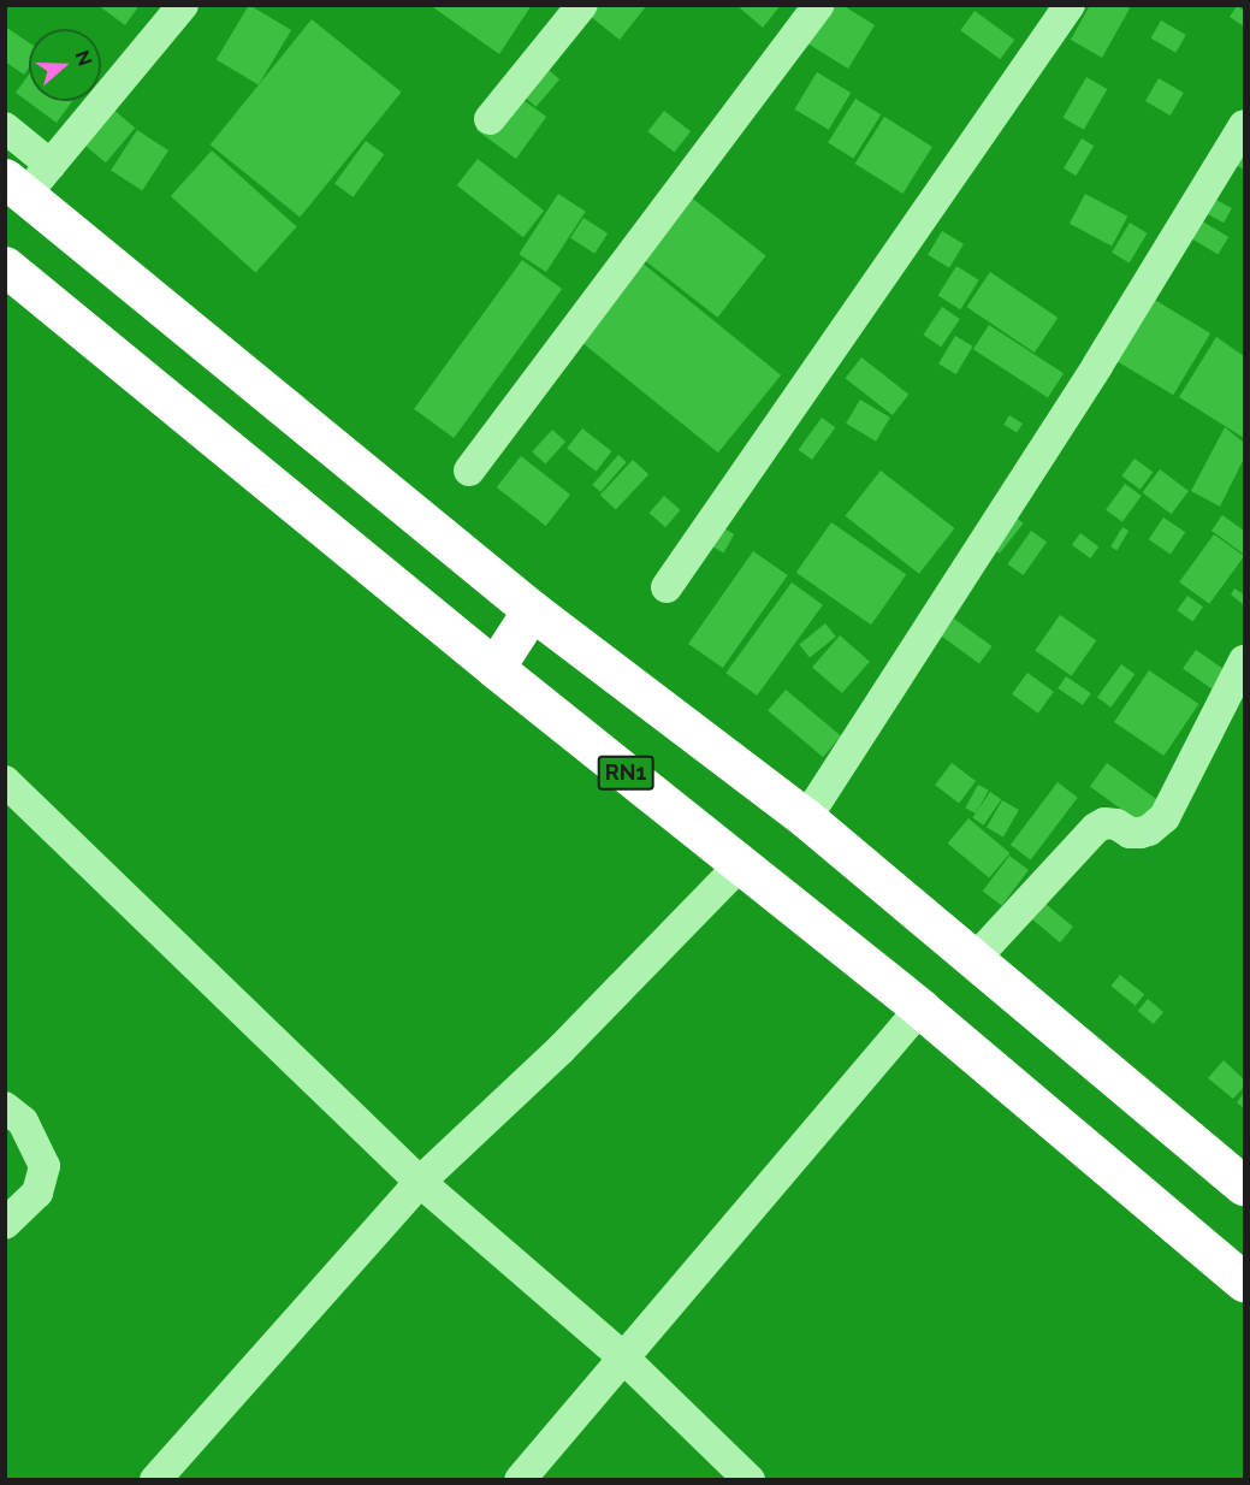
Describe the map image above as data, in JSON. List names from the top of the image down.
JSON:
{
  "streets": {
    "highway": ["RN1"]
  },
  "north": "right"
}
